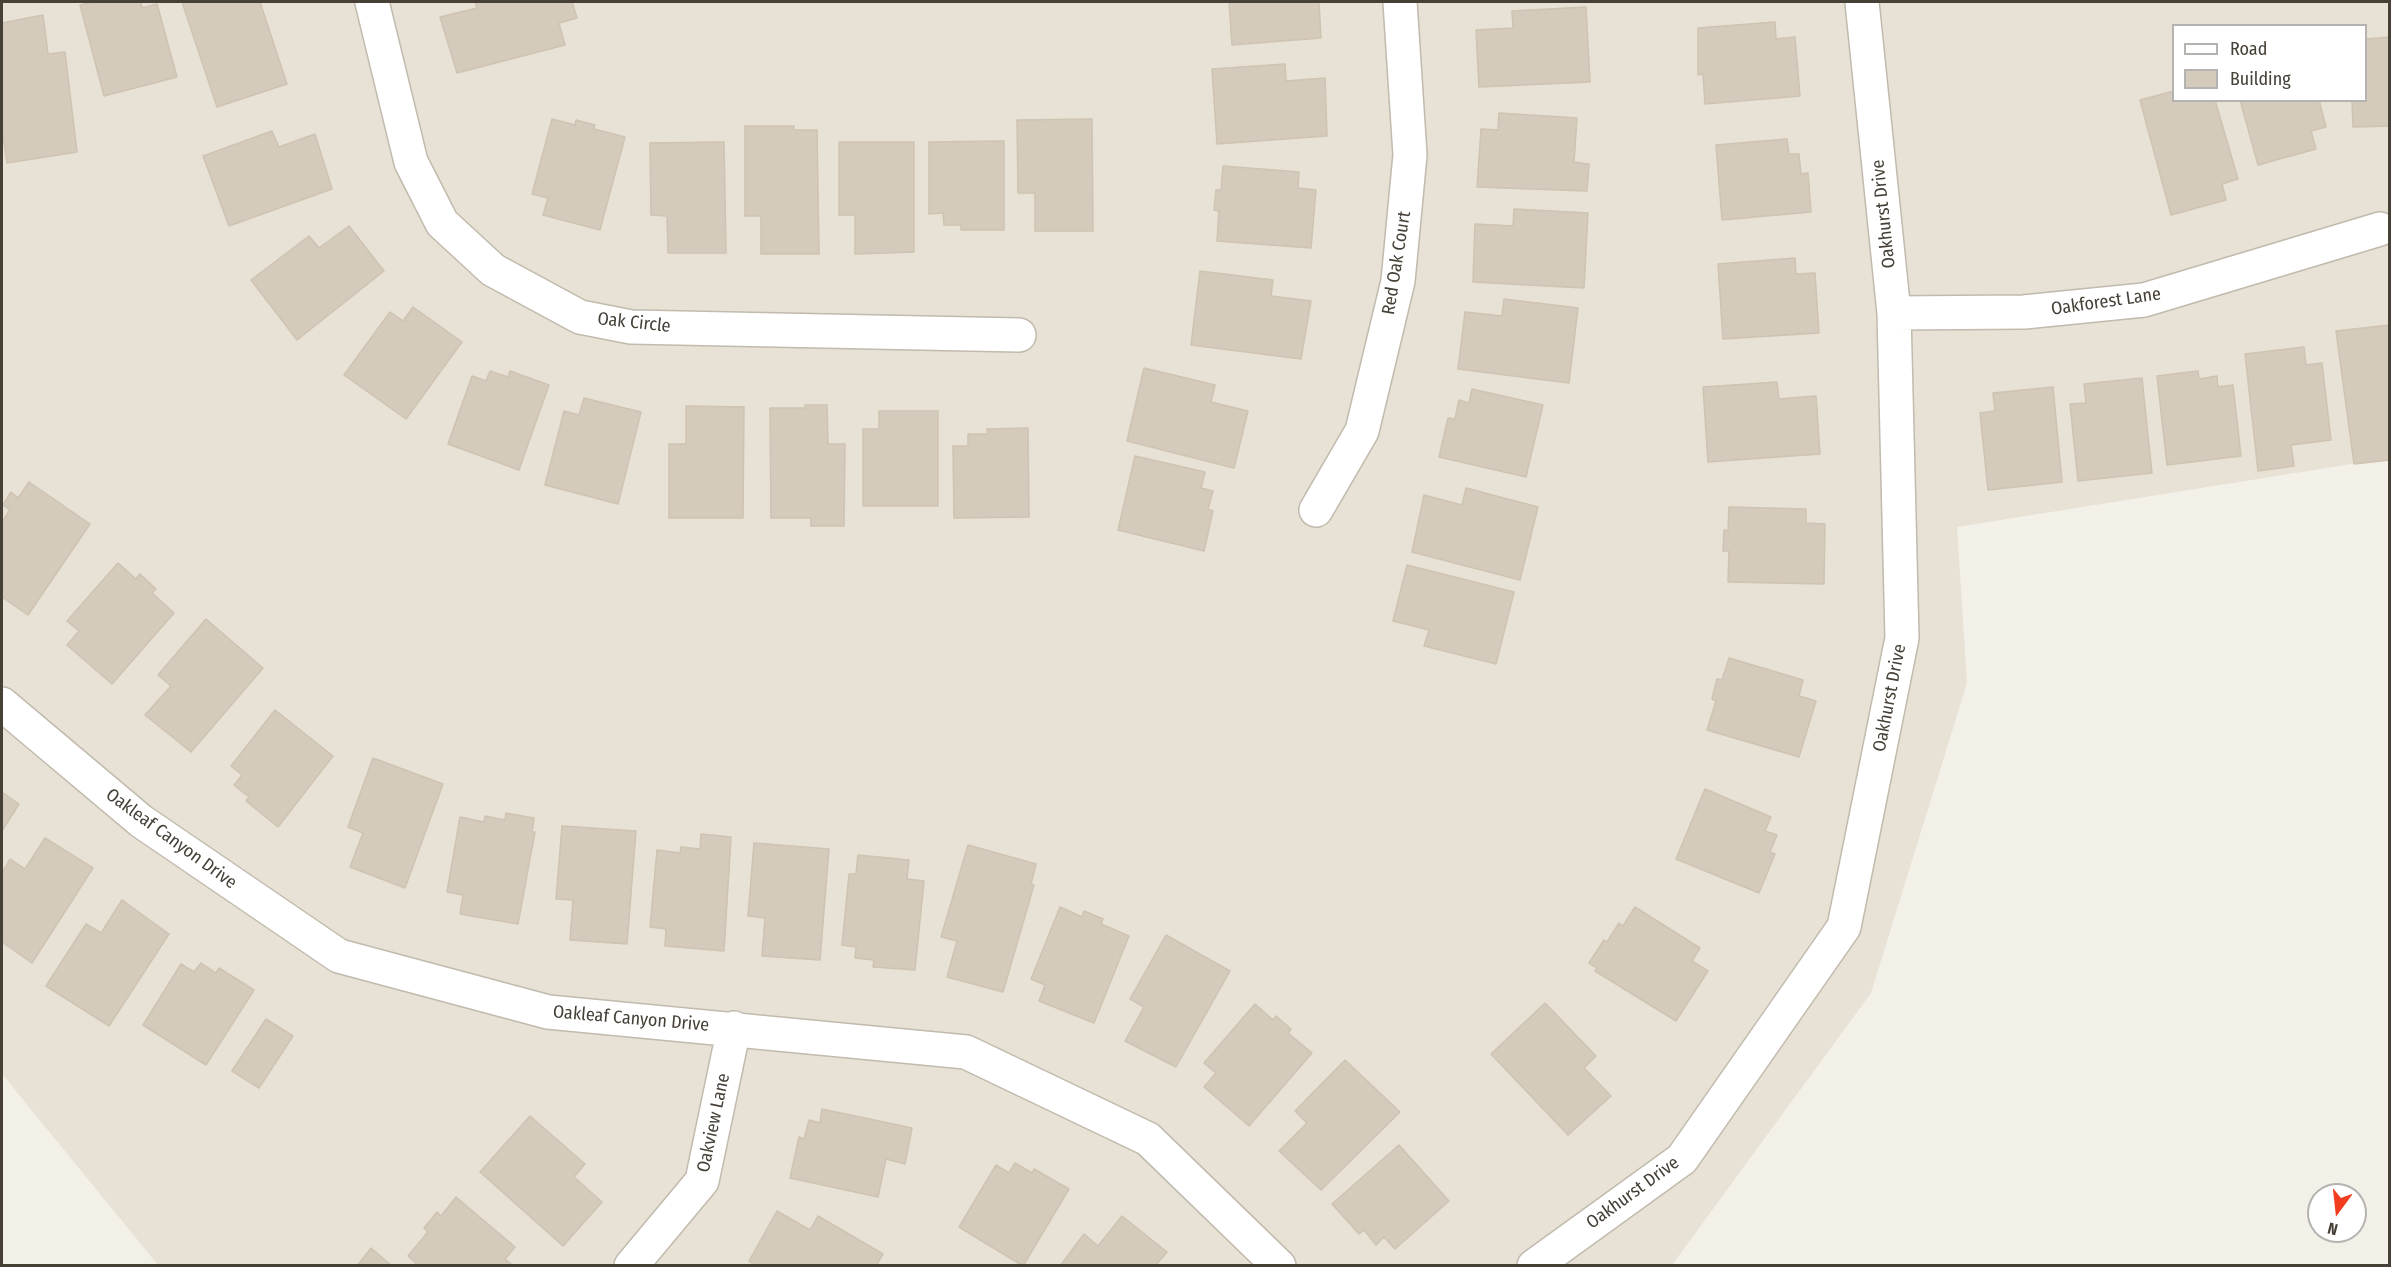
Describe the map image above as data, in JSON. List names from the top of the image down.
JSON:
{
  "streets": {
    "street": [
      "Oakhurst Drive",
      "Red Oak Court",
      "Oakforest Lane",
      "Oak Circle",
      "Oakleaf Canyon Drive",
      "Oakview Lane"
    ]
  },
  "crossings": [
    ["Oakhurst Drive", "Oakforest Lane"],
    ["Oakleaf Canyon Drive", "Oakview Lane"]
  ],
  "legend": ["Road", "Building"],
  "north": "bottom"
}
